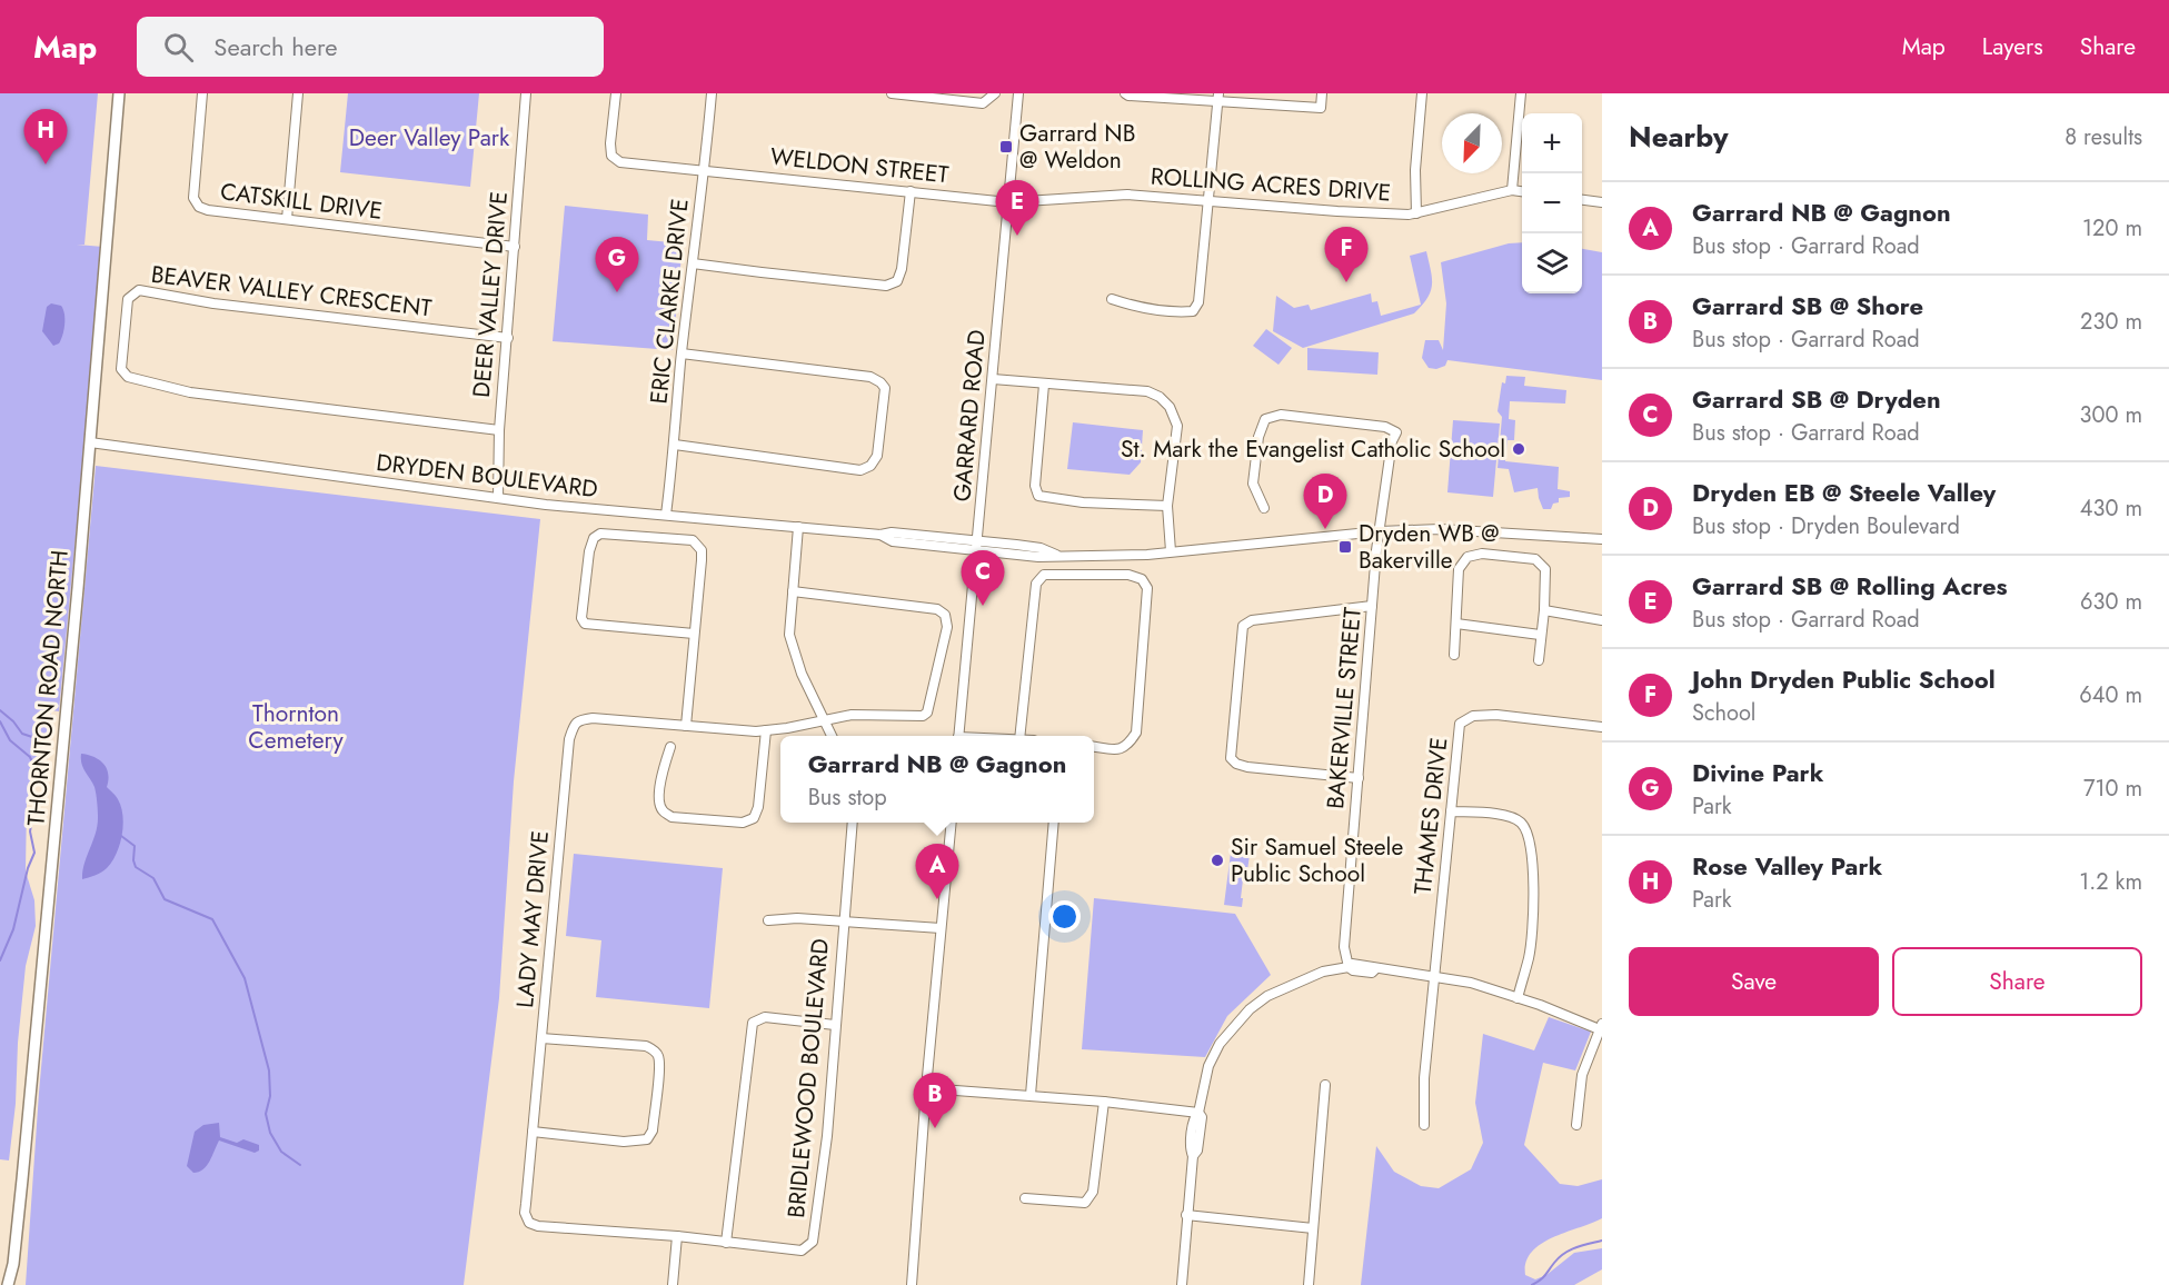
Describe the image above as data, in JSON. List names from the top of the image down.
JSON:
{
  "streets": {
    "main road": ["THORNTON ROAD NORTH"],
    "street": [
      "WELDON STREET",
      "ROLLING ACRES DRIVE",
      "CATSKILL DRIVE",
      "BEAVER VALLEY CRESCENT",
      "DEER VALLEY DRIVE",
      "ERIC CLARKE DRIVE",
      "GARRARD ROAD",
      "DRYDEN BOULEVARD",
      "BAKERVILLE STREET",
      "THAMES DRIVE",
      "LADY MAY DRIVE",
      "BRIDLEWOOD BOULEVARD"
    ]
  },
  "crossings": [
    ["WELDON STREET", "ROLLING ACRES DRIVE"],
    ["WELDON STREET", "ERIC CLARKE DRIVE"],
    ["WELDON STREET", "GARRARD ROAD"],
    ["ROLLING ACRES DRIVE", "GARRARD ROAD"],
    ["CATSKILL DRIVE", "DEER VALLEY DRIVE"],
    ["BEAVER VALLEY CRESCENT", "DEER VALLEY DRIVE"],
    ["DEER VALLEY DRIVE", "DRYDEN BOULEVARD"],
    ["ERIC CLARKE DRIVE", "DRYDEN BOULEVARD"],
    ["GARRARD ROAD", "DRYDEN BOULEVARD"],
    ["DRYDEN BOULEVARD", "THORNTON ROAD NORTH"],
    ["DRYDEN BOULEVARD", "BAKERVILLE STREET"],
    ["LADY MAY DRIVE", "BRIDLEWOOD BOULEVARD"]
  ],
  "parks": ["Deer Valley Park", "Thornton Cemetery"],
  "places": {
    "transit": ["Garrard NB @ Weldon", "Dryden WB @ Bakerville"],
    "other": ["St. Mark the Evangelist Catholic School", "Sir Samuel Steele Public School"]
  },
  "north": "bottom left",
  "page": {
    "header": "Map",
    "search": "Search here",
    "nav": ["Map", "Layers", "Share"],
    "heading": ["Nearby", "8 results"],
    "pins": [
      "H",
      "E",
      "F",
      "G",
      "D",
      "C",
      "A",
      "B"
    ],
    "map_buttons": ["+", "−"],
    "list": [
      {
        "mark": "A",
        "name": "Garrard NB @ Gagnon",
        "note": "Bus stop · Garrard Road",
        "value": "120 m"
      },
      {
        "mark": "B",
        "name": "Garrard SB @ Shore",
        "note": "Bus stop · Garrard Road",
        "value": "230 m"
      },
      {
        "mark": "C",
        "name": "Garrard SB @ Dryden",
        "note": "Bus stop · Garrard Road",
        "value": "300 m"
      },
      {
        "mark": "D",
        "name": "Dryden EB @ Steele Valley",
        "note": "Bus stop · Dryden Boulevard",
        "value": "430 m"
      },
      {
        "mark": "E",
        "name": "Garrard SB @ Rolling Acres",
        "note": "Bus stop · Garrard Road",
        "value": "630 m"
      },
      {
        "mark": "F",
        "name": "John Dryden Public School",
        "note": "School",
        "value": "640 m"
      },
      {
        "mark": "G",
        "name": "Divine Park",
        "note": "Park",
        "value": "710 m"
      },
      {
        "mark": "H",
        "name": "Rose Valley Park",
        "note": "Park",
        "value": "1.2 km"
      }
    ],
    "popup": ["Garrard NB @ Gagnon", "Bus stop"],
    "buttons": ["Save", "Share"]
  }
}
